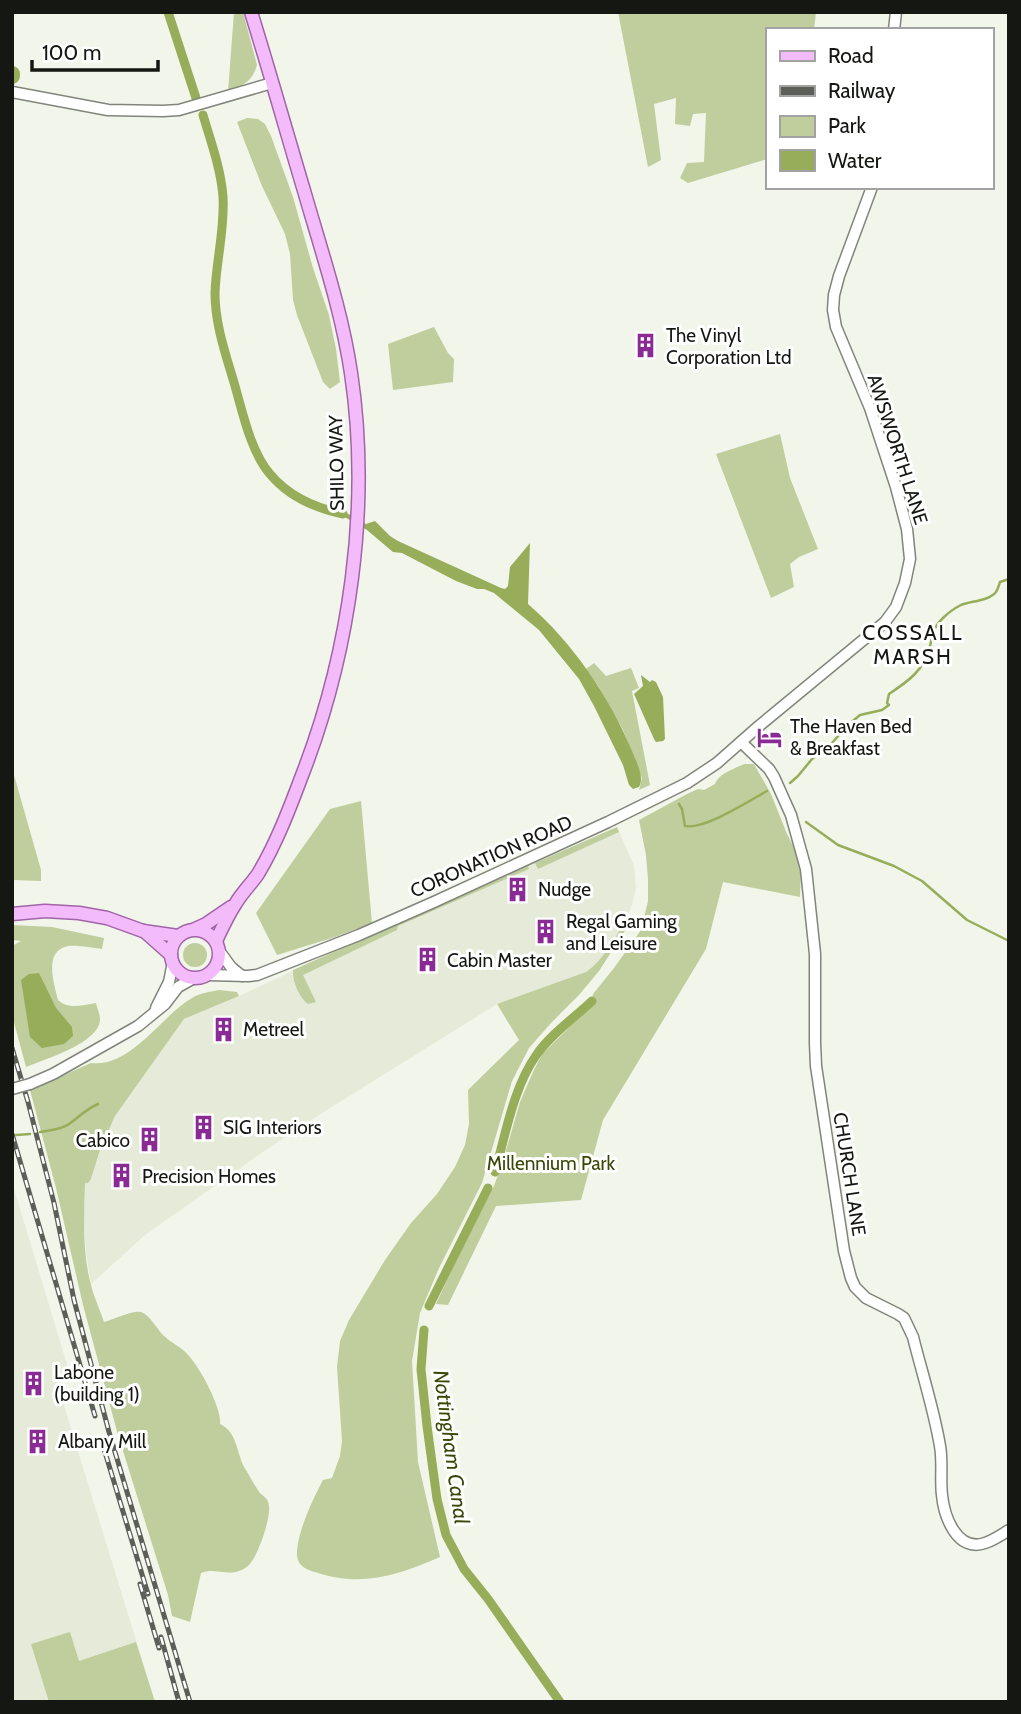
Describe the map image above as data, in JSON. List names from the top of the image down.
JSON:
{
  "streets": {
    "main road": ["SHILO WAY"],
    "street": ["AWSWORTH LANE", "CORONATION ROAD", "CHURCH LANE"]
  },
  "crossings": [
    ["AWSWORTH LANE", "CORONATION ROAD"],
    ["AWSWORTH LANE", "CHURCH LANE"],
    ["SHILO WAY", "CORONATION ROAD"],
    ["CORONATION ROAD", "CHURCH LANE"]
  ],
  "districts": ["COSSALL MARSH"],
  "water": ["Nottingham Canal"],
  "parks": ["Millennium Park"],
  "places": {
    "building": [
      "The Vinyl Corporation Ltd",
      "Nudge",
      "Regal Gaming and Leisure",
      "Cabin Master",
      "Metreel",
      "SIG Interiors",
      "Cabico",
      "Precision Homes",
      "Labone (building 1)",
      "Albany Mill"
    ],
    "hotel": ["The Haven Bed & Breakfast"]
  },
  "legend": [
    "Road",
    "Railway",
    "Park",
    "Water"
  ],
  "scale_bar": "100 m"
}
